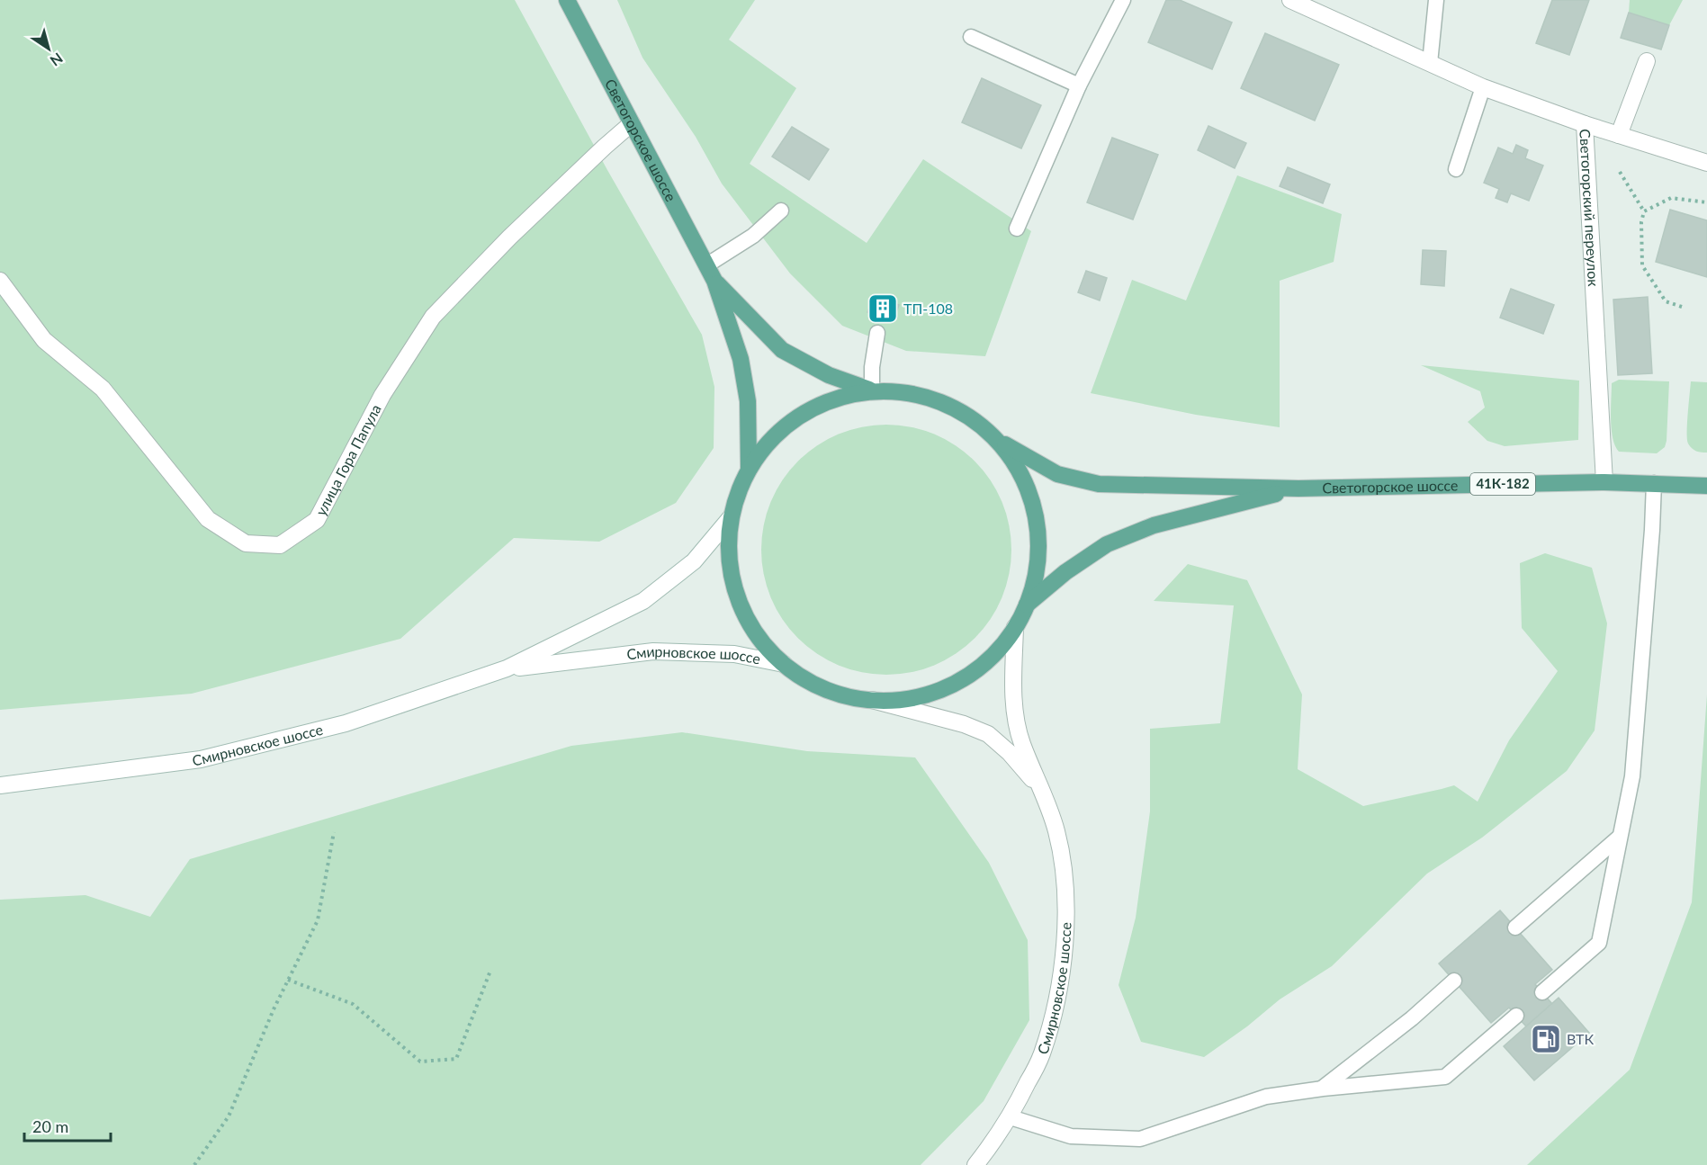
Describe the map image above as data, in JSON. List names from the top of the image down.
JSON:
{
  "streets": {
    "main road": ["Светогорское шоссе", "41К-182"],
    "street": ["Светогорский переулок", "улица Гора Папула", "Смирновское шоссе"]
  },
  "crossings": [
    ["Светогорское шоссе", "Светогорский переулок"],
    ["Светогорское шоссе", "улица Гора Папула"]
  ],
  "places": {
    "building": ["ТП-108"],
    "fuel station": ["ВТК"]
  },
  "scale_bar": "20 m",
  "north": "bottom right"
}
